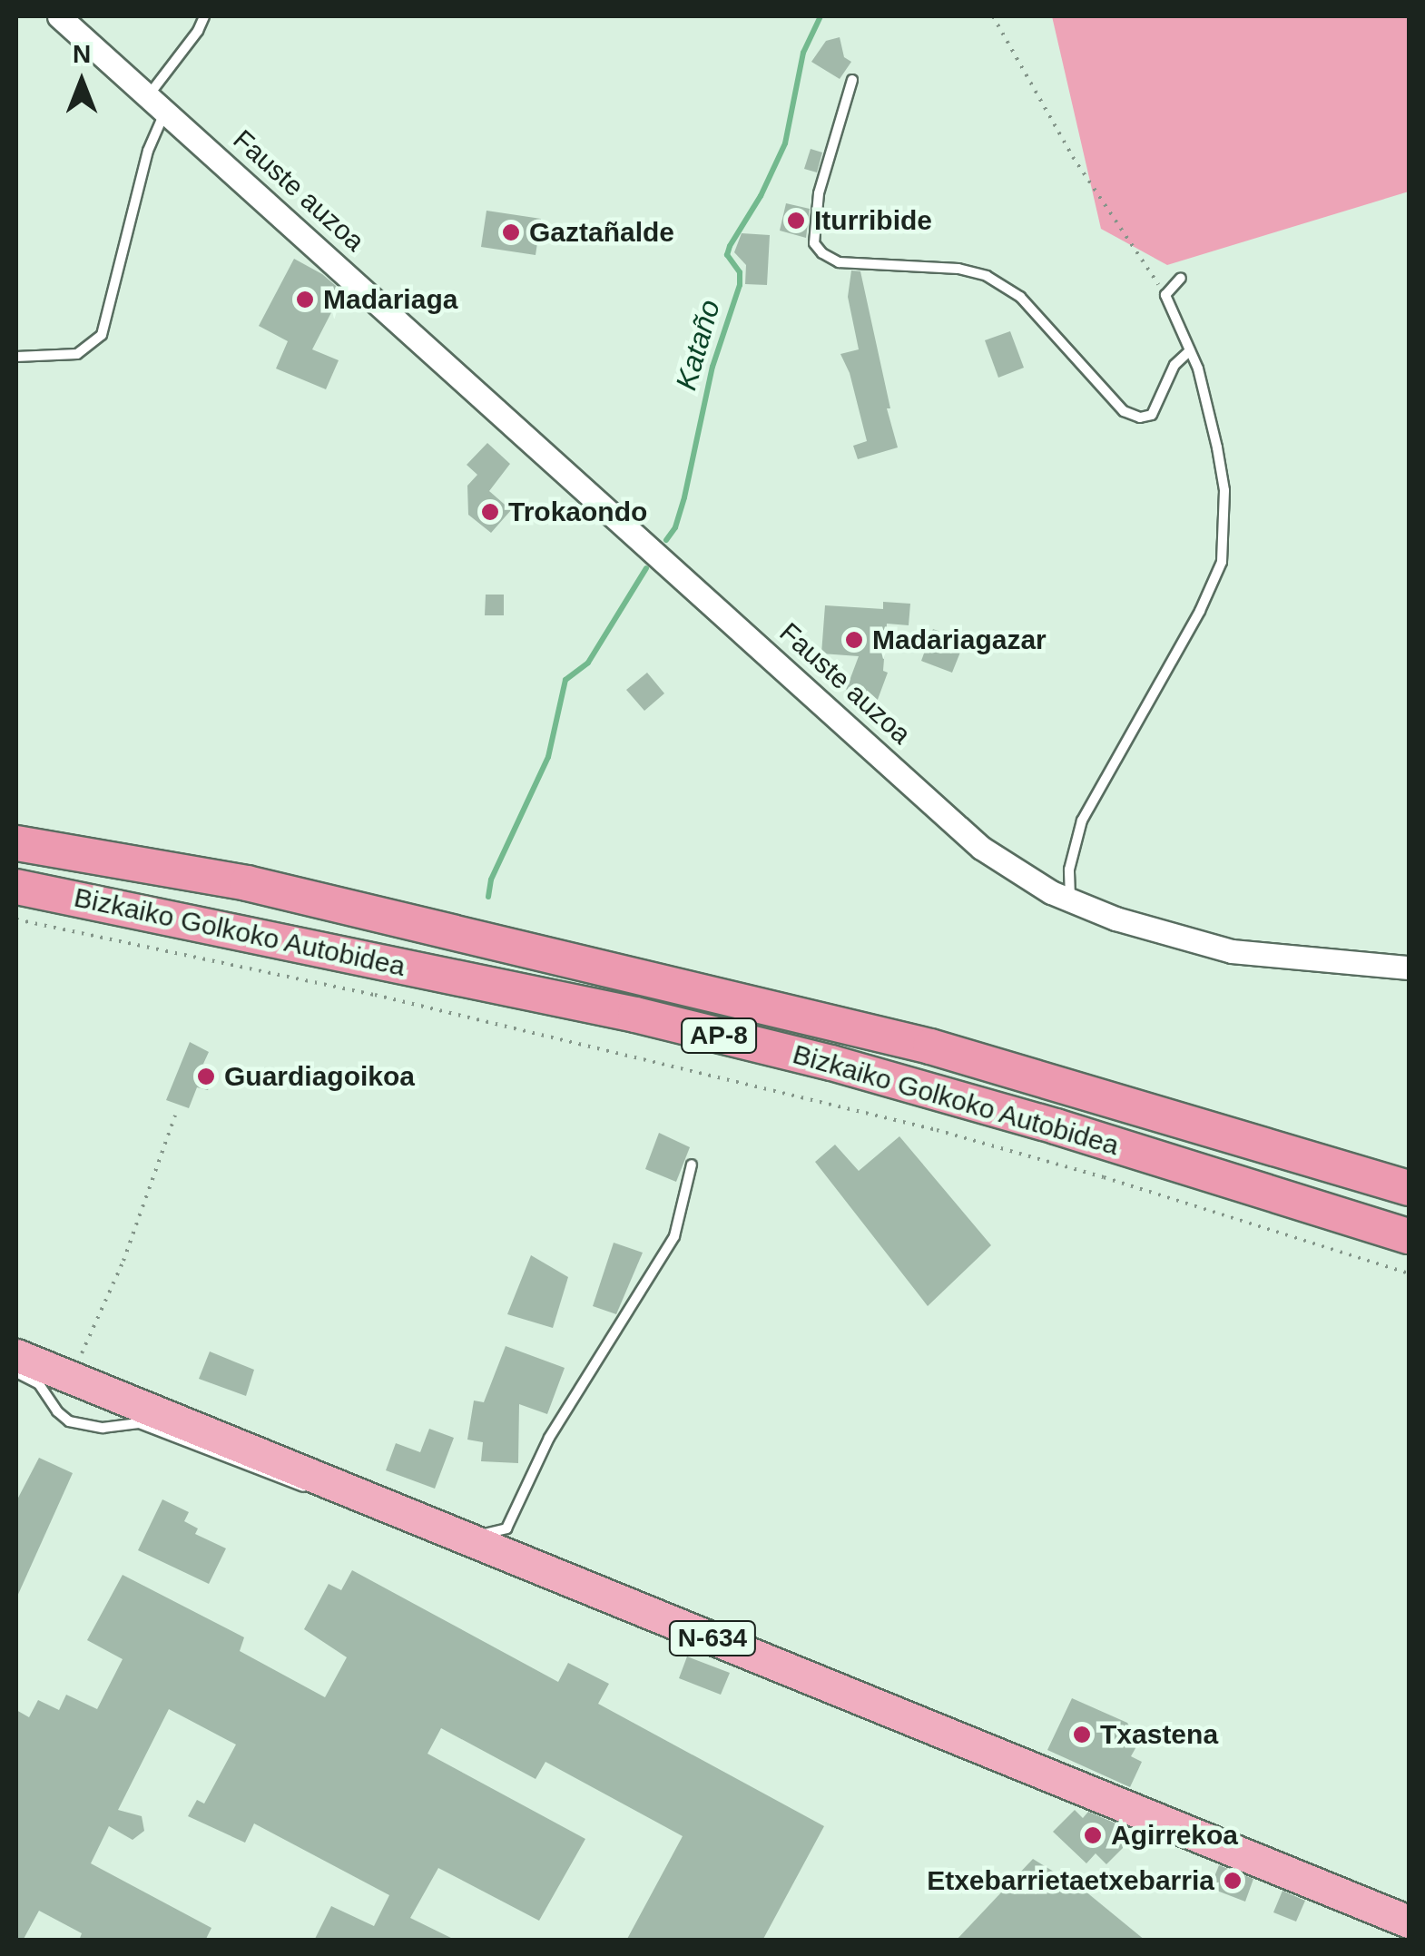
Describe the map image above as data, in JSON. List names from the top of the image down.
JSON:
{
  "streets": {
    "highway": ["Bizkaiko Golkoko Autobidea", "AP-8", "N-634"],
    "street": ["Fauste auzoa"]
  },
  "water": ["Kataño"],
  "places": [
    "Iturribide",
    "Gaztañalde",
    "Madariaga",
    "Trokaondo",
    "Madariagazar",
    "Guardiagoikoa",
    "Txastena",
    "Agirrekoa",
    "Etxebarrietaetxebarria"
  ],
  "north": "top"
}
